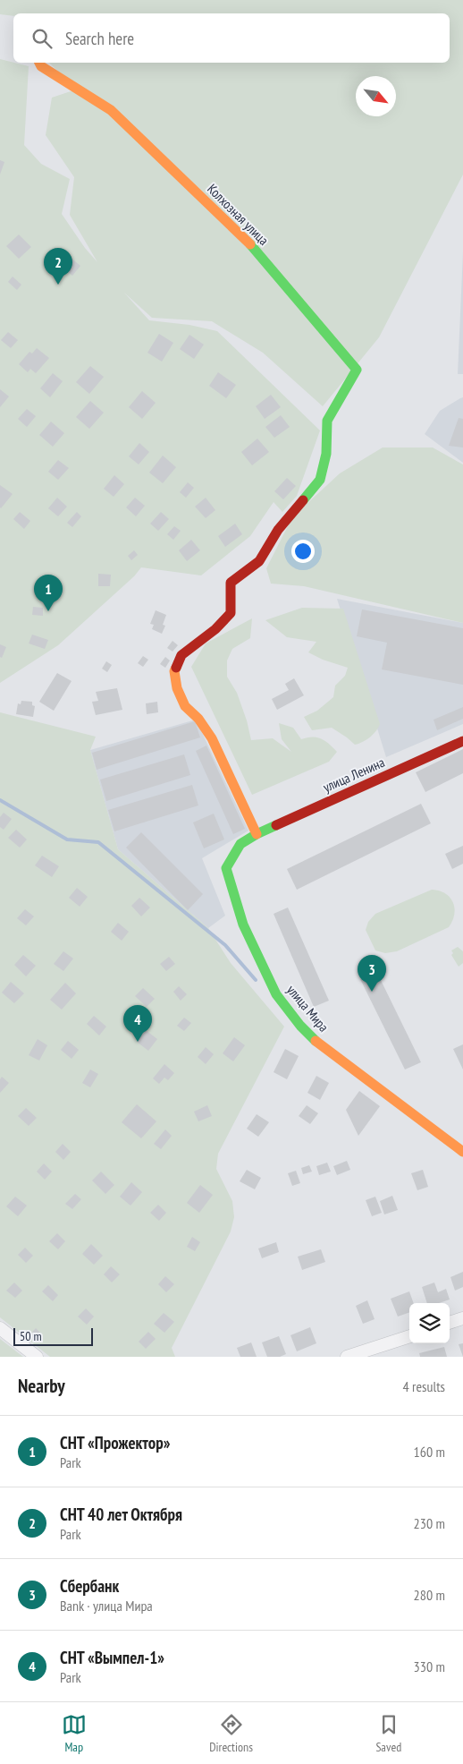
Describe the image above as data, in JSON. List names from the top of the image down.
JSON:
{
  "streets": {
    "street": ["Колхозная улица", "улица Ленина", "улица Мира"]
  },
  "crossings": [
    ["Колхозная улица", "улица Ленина"],
    ["Колхозная улица", "улица Мира"],
    ["улица Ленина", "улица Мира"]
  ],
  "scale_bar": "50 m",
  "north": "bottom right",
  "page": {
    "search": "Search here",
    "pins": [
      "2",
      "1",
      "3",
      "4"
    ],
    "scale": "50 m",
    "heading": ["Nearby", "4 results"],
    "list": [
      {
        "mark": "1",
        "name": "СНТ «Прожектор»",
        "note": "Park",
        "value": "160 m"
      },
      {
        "mark": "2",
        "name": "СНТ 40 лет Октября",
        "note": "Park",
        "value": "230 m"
      },
      {
        "mark": "3",
        "name": "Сбербанк",
        "note": "Bank · улица Мира",
        "value": "280 m"
      },
      {
        "mark": "4",
        "name": "СНТ «Вымпел-1»",
        "note": "Park",
        "value": "330 m"
      }
    ],
    "nav": ["Map", "Directions", "Saved"]
  }
}
